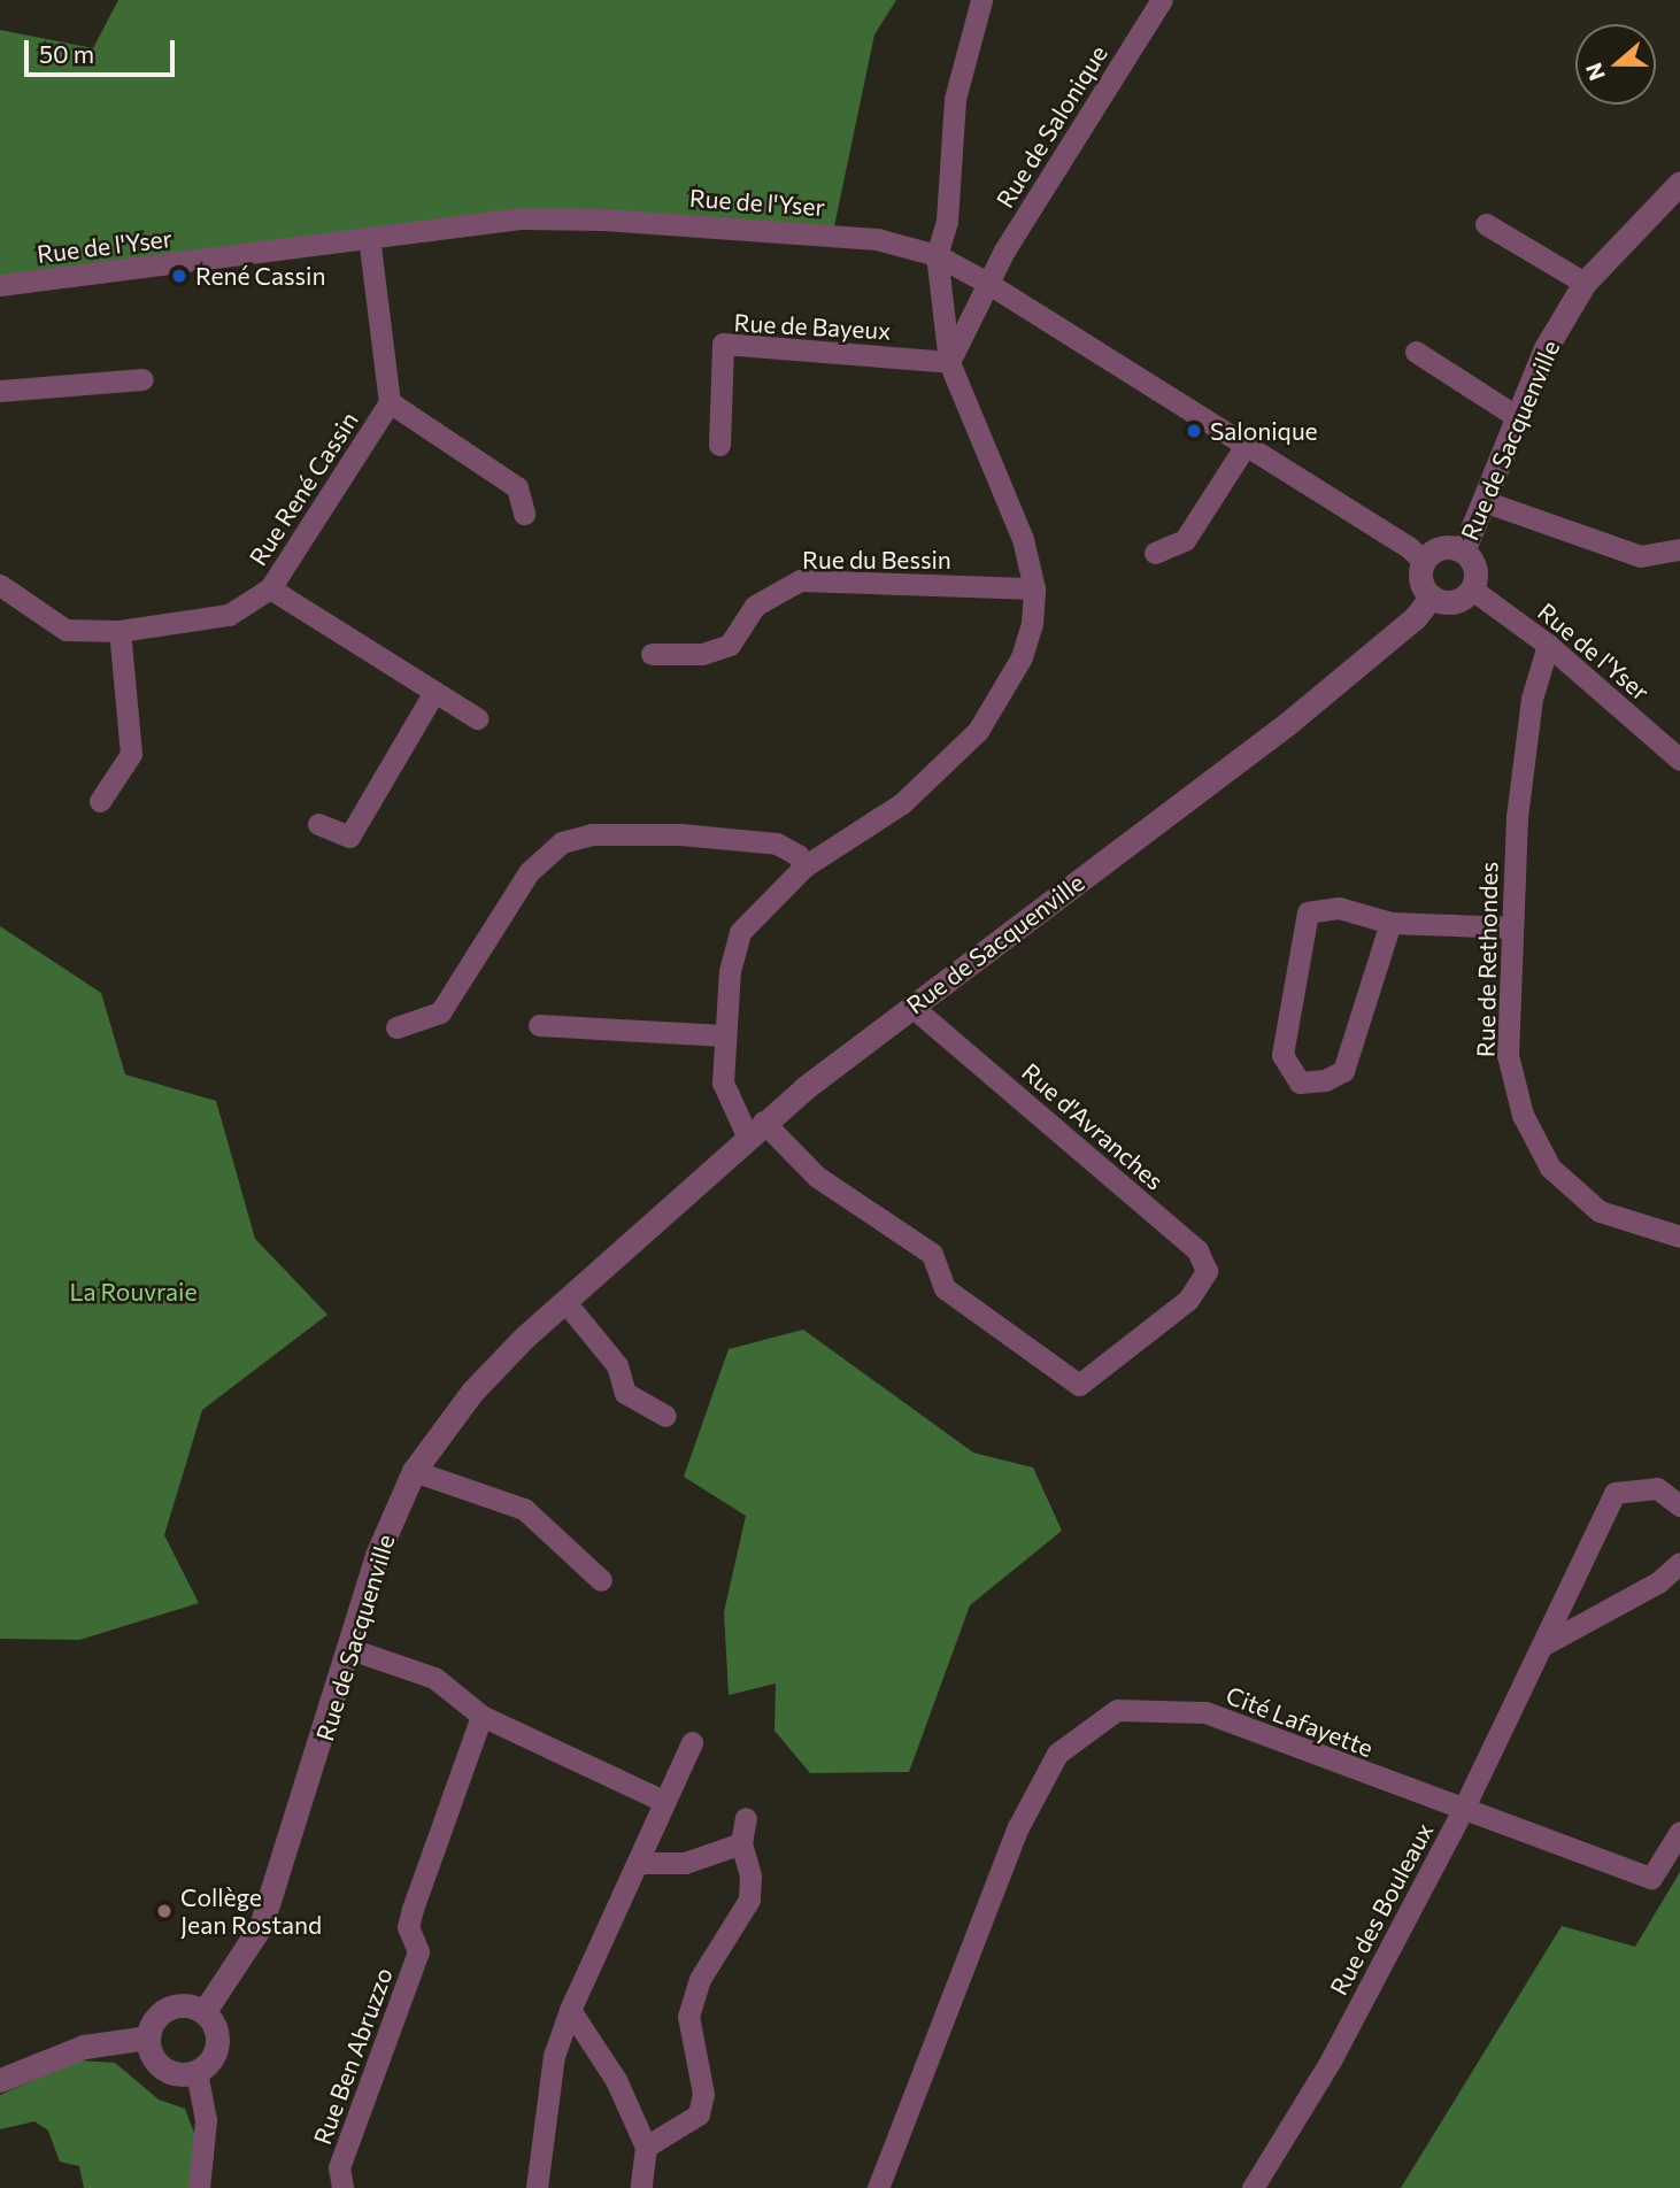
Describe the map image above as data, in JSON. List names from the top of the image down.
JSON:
{
  "streets": {
    "street": [
      "Rue de Salonique",
      "Rue de l'Yser",
      "Rue de Bayeux",
      "Rue de Sacquenville",
      "Rue René Cassin",
      "Rue du Bessin",
      "Rue de Rethondes",
      "Rue d'Avranches",
      "Cité Lafayette",
      "Rue des Bouleaux",
      "Rue Ben Abruzzo"
    ]
  },
  "crossings": [
    ["Rue de Salonique", "Rue de l'Yser"],
    ["Rue de Salonique", "Rue de Bayeux"],
    ["Rue de l'Yser", "Rue de Sacquenville"],
    ["Rue de l'Yser", "Rue de Rethondes"],
    ["Rue de Sacquenville", "Rue d'Avranches"],
    ["Cité Lafayette", "Rue des Bouleaux"]
  ],
  "parks": ["La Rouvraie"],
  "places": ["René Cassin", "Salonique", "Collège Jean Rostand"],
  "scale_bar": "50 m",
  "north": "left"
}
